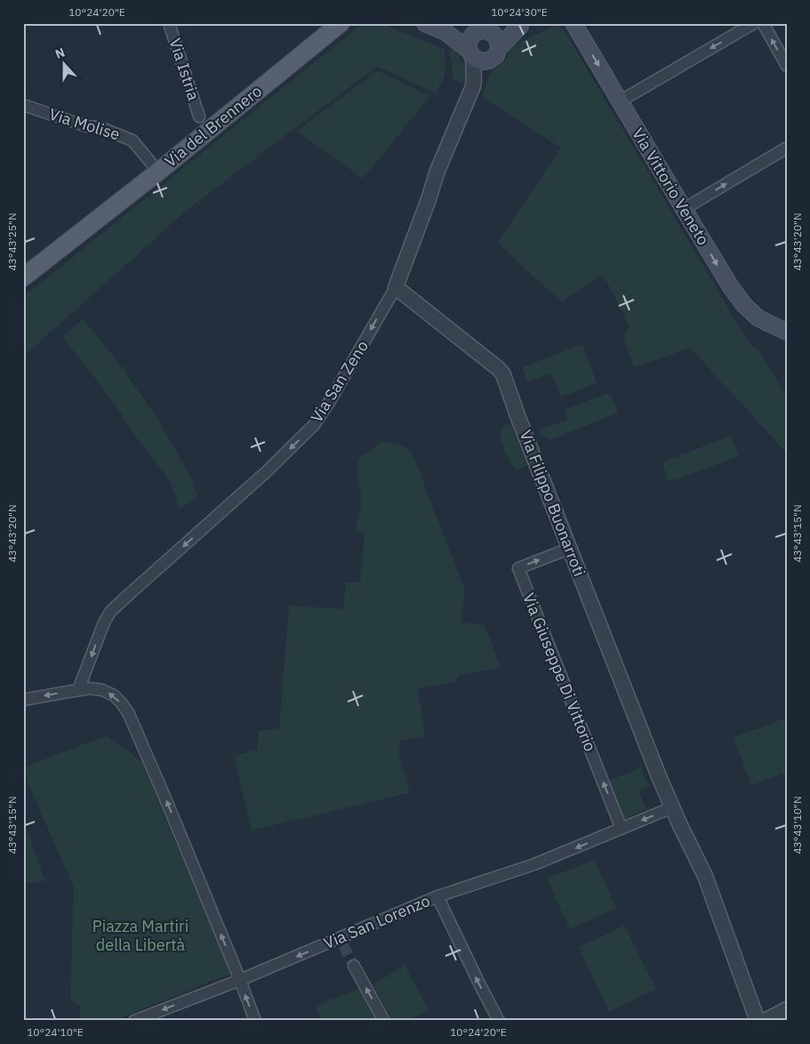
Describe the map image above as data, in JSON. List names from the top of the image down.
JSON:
{
  "streets": {
    "main road": ["Via del Brennero", "Via Vittorio Veneto"],
    "street": [
      "Via Istria",
      "Via Molise",
      "Via San Zeno",
      "Via Filippo Buonarroti",
      "Via Giuseppe Di Vittorio",
      "Via San Lorenzo"
    ]
  },
  "crossings": [
    ["Via Molise", "Via del Brennero"],
    ["Via San Zeno", "Via Filippo Buonarroti"],
    ["Via Filippo Buonarroti", "Via Giuseppe Di Vittorio"],
    ["Via Filippo Buonarroti", "Via San Lorenzo"],
    ["Via Giuseppe Di Vittorio", "Via San Lorenzo"]
  ],
  "one_way": [
    "Via Vittorio Veneto",
    "Via San Zeno",
    "Via Giuseppe Di Vittorio",
    "Via San Lorenzo"
  ],
  "parks": ["Piazza Martiri della Libertà"],
  "north": "top",
  "coordinates": [
    "10°24'20\"E",
    "10°24'30\"E",
    "43°43'20\"N",
    "43°43'25\"N",
    "43°43'15\"N",
    "43°43'10\"N",
    "10°24'10\"E"
  ]
}
